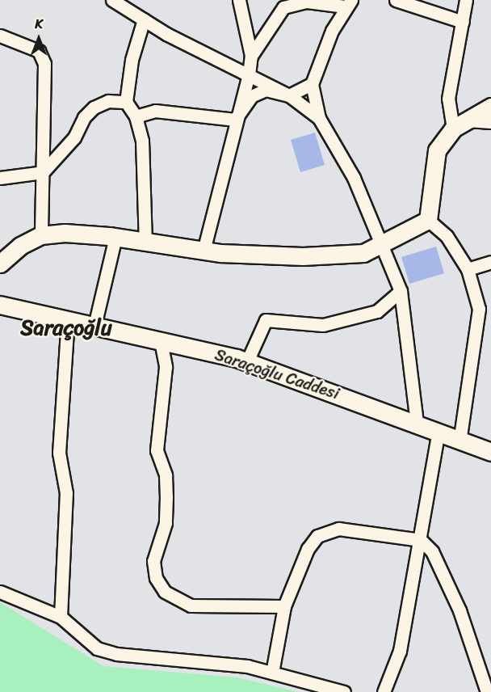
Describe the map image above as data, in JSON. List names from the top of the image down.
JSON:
{
  "streets": {
    "street": ["Saraçoğlu Caddesi"]
  },
  "districts": ["Saraçoğlu"],
  "north": "top"
}
